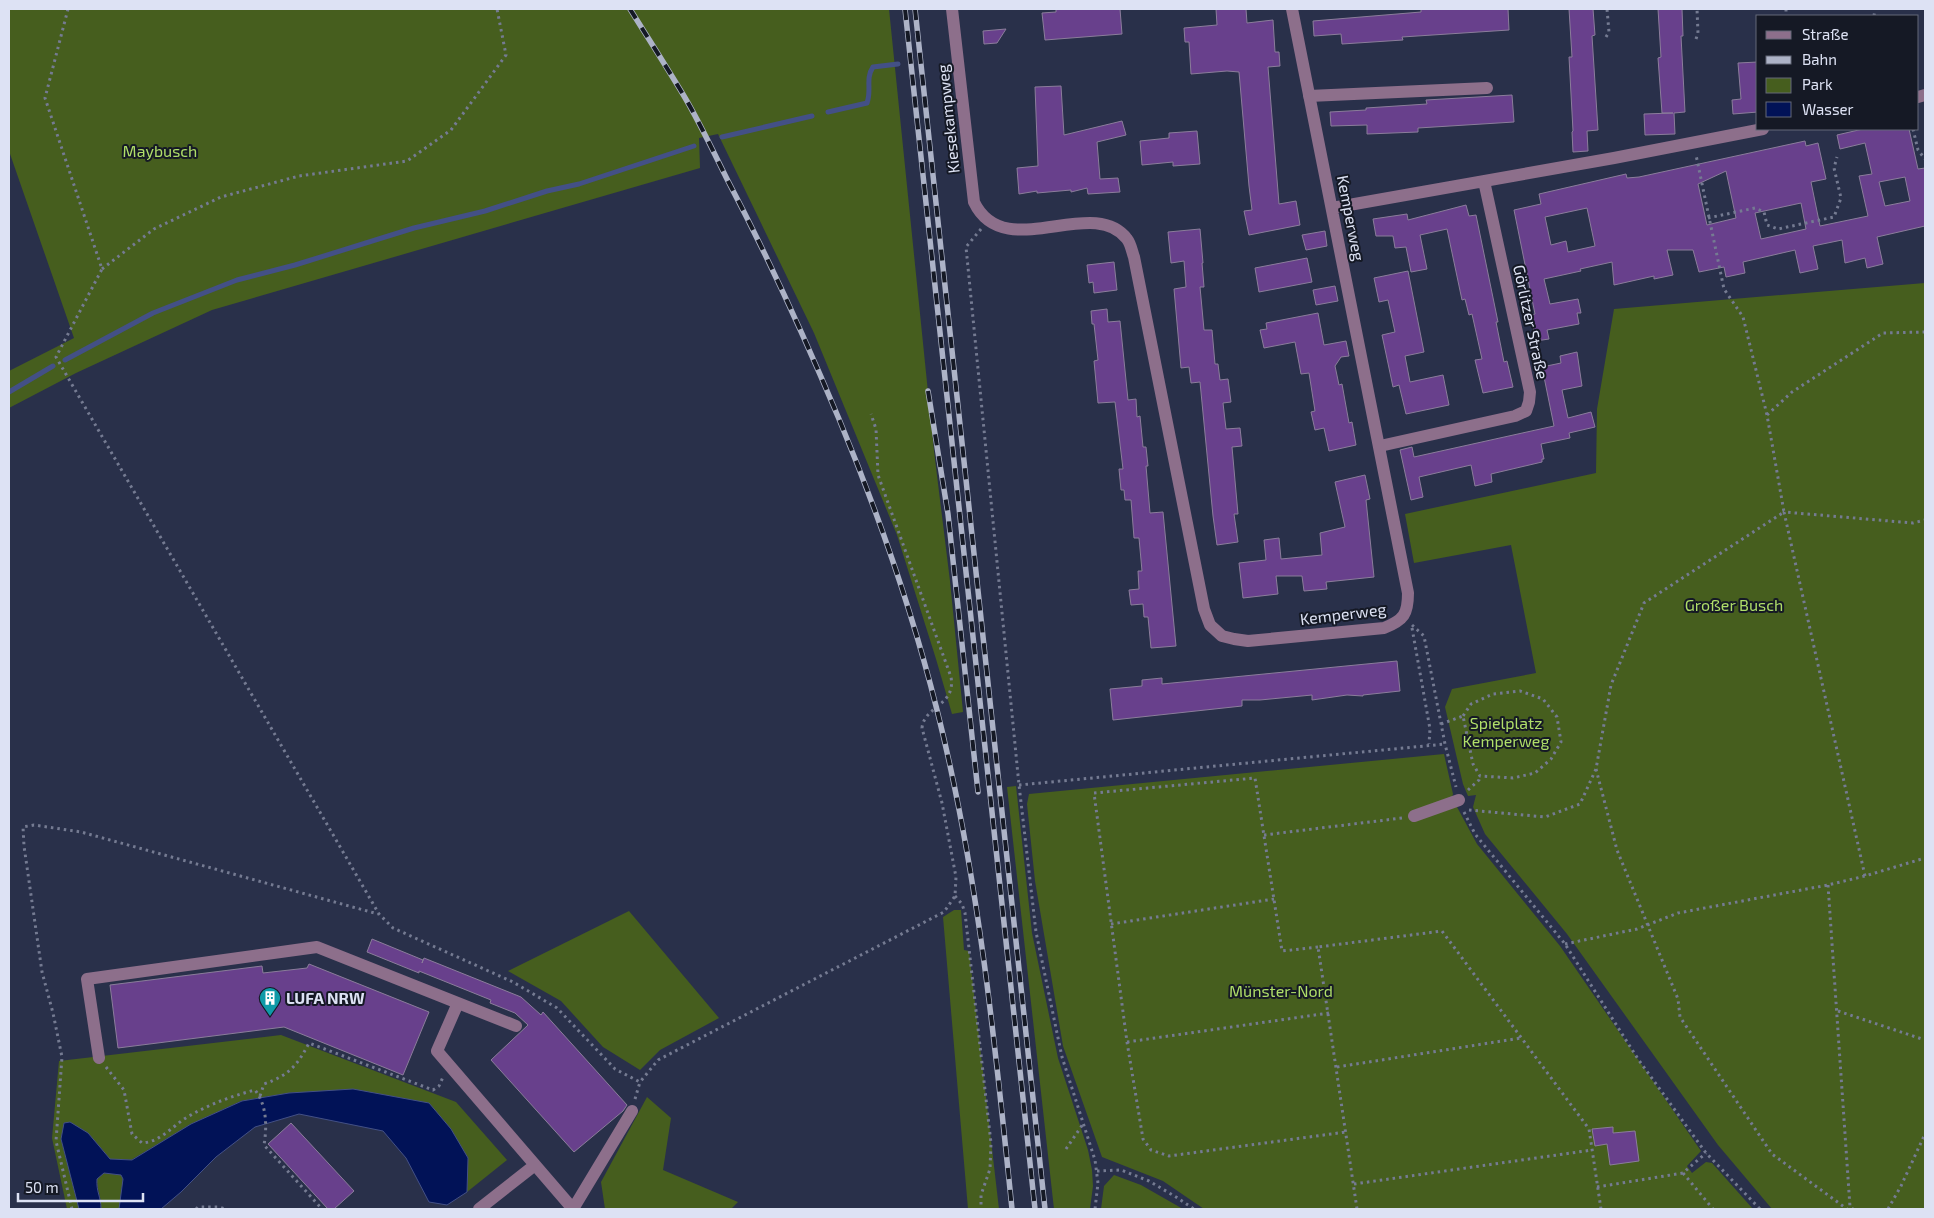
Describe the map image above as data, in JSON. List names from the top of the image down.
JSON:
{
  "streets": {
    "street": ["Kiesekampweg", "Kemperweg", "Görlitzer Straße"]
  },
  "crossings": [
    ["Kiesekampweg", "Kemperweg"],
    ["Kemperweg", "Görlitzer Straße"]
  ],
  "parks": [
    "Maybusch",
    "Großer Busch",
    "Spielplatz Kemperweg",
    "Münster-Nord"
  ],
  "places": {
    "building": ["LUFA NRW"]
  },
  "legend": [
    "Straße",
    "Bahn",
    "Park",
    "Wasser"
  ],
  "scale_bar": "50 m"
}
